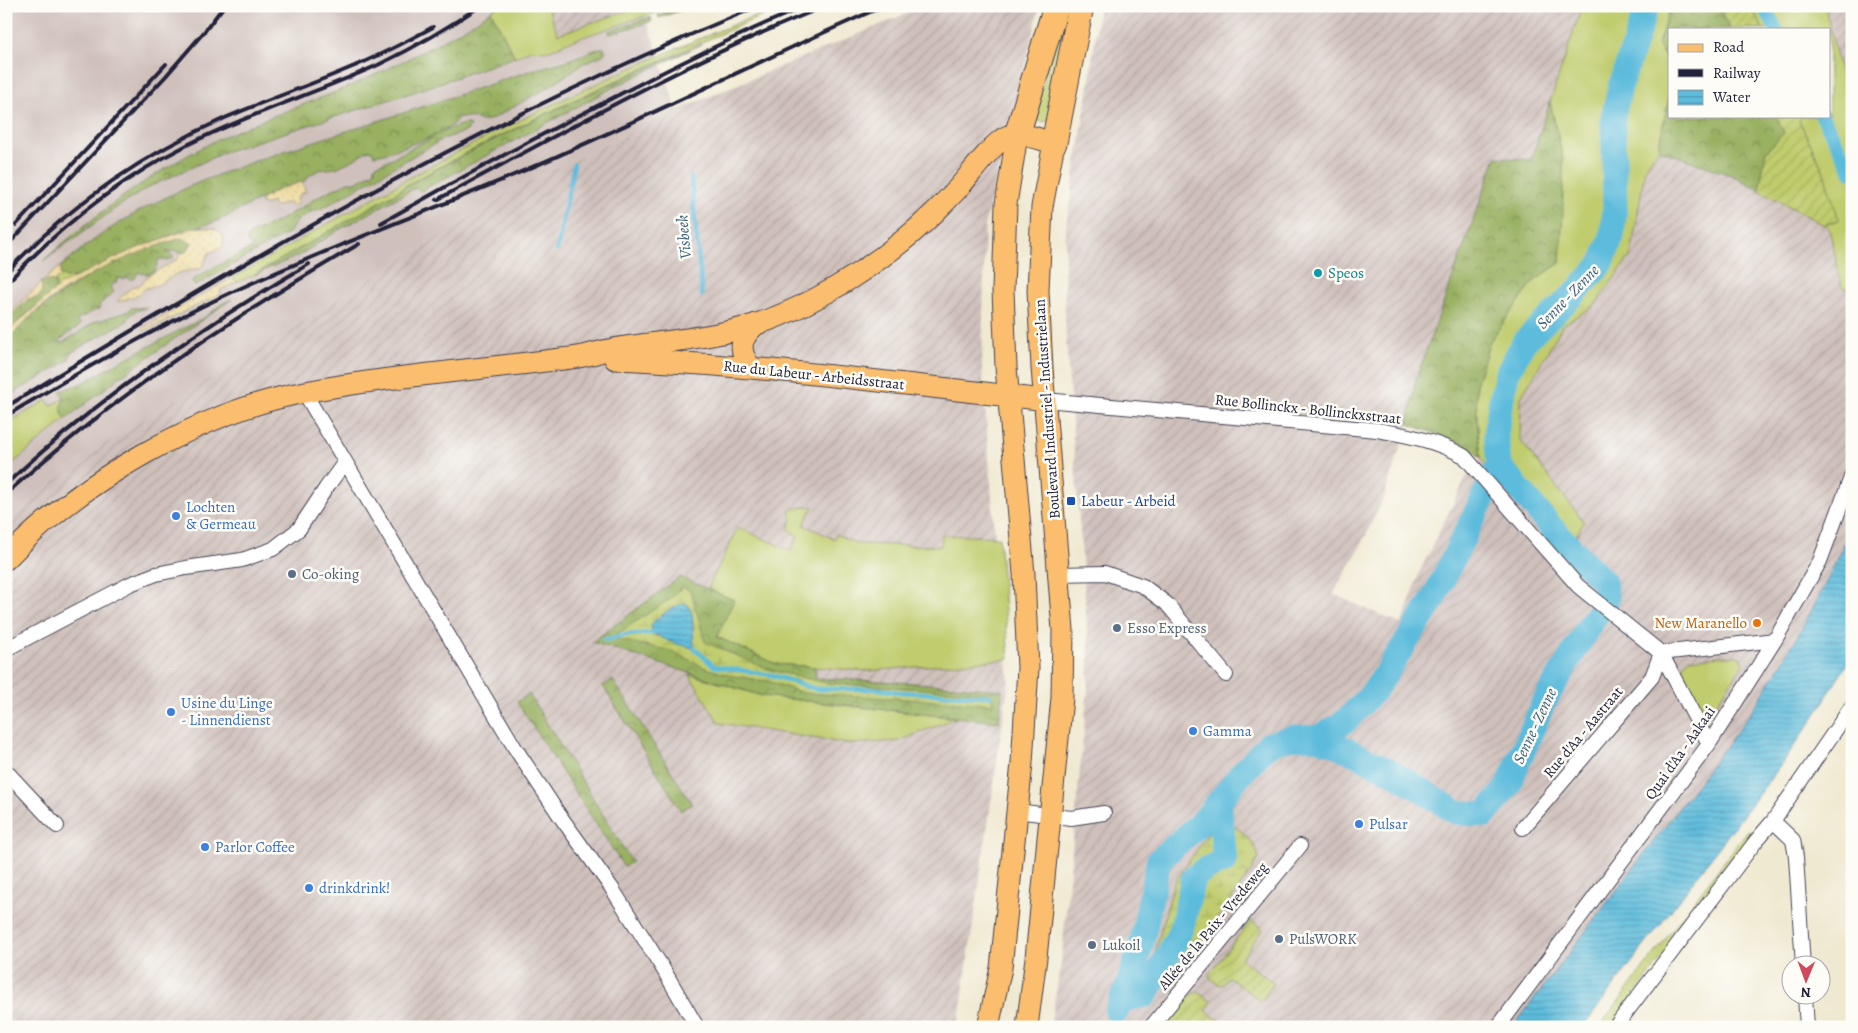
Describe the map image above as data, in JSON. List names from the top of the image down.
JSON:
{
  "streets": {
    "highway": ["Boulevard Industriel - Industrielaan"],
    "main road": ["Rue du Labeur - Arbeidsstraat"],
    "street": [
      "Rue Bollinckx - Bollinckxstraat",
      "Rue d'Aa - Aastraat",
      "Quai d'Aa - Aakaai",
      "Allée de la Paix - Vredeweg"
    ]
  },
  "crossings": [
    ["Rue du Labeur - Arbeidsstraat", "Boulevard Industriel - Industrielaan"],
    ["Rue du Labeur - Arbeidsstraat", "Rue Bollinckx - Bollinckxstraat"],
    ["Boulevard Industriel - Industrielaan", "Rue Bollinckx - Bollinckxstraat"],
    ["Rue Bollinckx - Bollinckxstraat", "Rue d'Aa - Aastraat"],
    ["Rue Bollinckx - Bollinckxstraat", "Quai d'Aa - Aakaai"]
  ],
  "water": ["Visbeek", "Senne - Zenne"],
  "places": {
    "other": [
      "Speos",
      "Lochten & Germeau",
      "Co-oking",
      "New Maranello",
      "Esso Express",
      "Usine du Linge - Linnendienst",
      "Gamma",
      "Pulsar",
      "Parlor Coffee",
      "drinkdrink!",
      "PulsWORK",
      "Lukoil"
    ],
    "transit": ["Labeur - Arbeid"]
  },
  "legend": ["Road", "Railway", "Water"],
  "north": "bottom"
}
